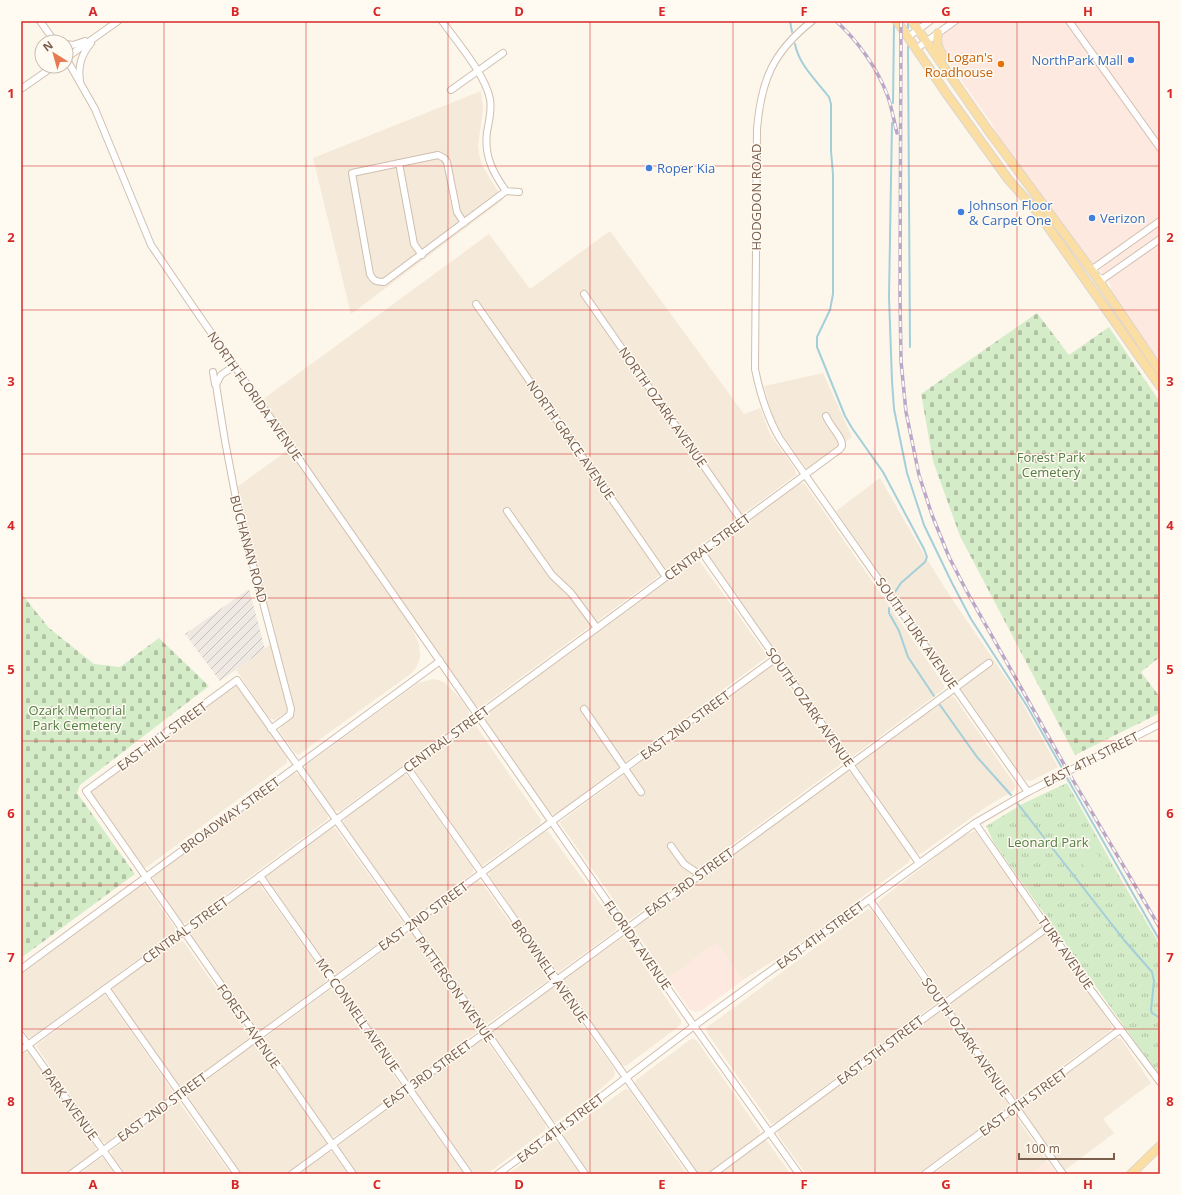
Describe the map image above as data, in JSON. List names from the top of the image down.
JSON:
{
  "streets": {
    "street": [
      "HODGDON ROAD",
      "NORTH FLORIDA AVENUE",
      "NORTH OZARK AVENUE",
      "NORTH GRACE AVENUE",
      "CENTRAL STREET",
      "BUCHANAN ROAD",
      "SOUTH TURK AVENUE",
      "SOUTH OZARK AVENUE",
      "EAST 2ND STREET",
      "EAST HILL STREET",
      "EAST 4TH STREET",
      "BROADWAY STREET",
      "EAST 3RD STREET",
      "FLORIDA AVENUE",
      "TURK AVENUE",
      "BROWNELL AVENUE",
      "PATTERSON AVENUE",
      "MC CONNELL AVENUE",
      "FOREST AVENUE",
      "EAST 5TH STREET",
      "EAST 6TH STREET",
      "PARK AVENUE"
    ]
  },
  "crossings": [
    ["HODGDON ROAD", "CENTRAL STREET"],
    ["HODGDON ROAD", "SOUTH TURK AVENUE"],
    ["NORTH FLORIDA AVENUE", "CENTRAL STREET"],
    ["NORTH FLORIDA AVENUE", "BROADWAY STREET"],
    ["NORTH FLORIDA AVENUE", "FLORIDA AVENUE"],
    ["NORTH OZARK AVENUE", "CENTRAL STREET"],
    ["NORTH GRACE AVENUE", "CENTRAL STREET"],
    ["CENTRAL STREET", "SOUTH TURK AVENUE"],
    ["CENTRAL STREET", "SOUTH OZARK AVENUE"],
    ["CENTRAL STREET", "FLORIDA AVENUE"],
    ["CENTRAL STREET", "BROWNELL AVENUE"],
    ["CENTRAL STREET", "PATTERSON AVENUE"],
    ["CENTRAL STREET", "MC CONNELL AVENUE"],
    ["CENTRAL STREET", "FOREST AVENUE"],
    ["CENTRAL STREET", "PARK AVENUE"],
    ["BUCHANAN ROAD", "PATTERSON AVENUE"],
    ["SOUTH TURK AVENUE", "EAST 4TH STREET"],
    ["SOUTH TURK AVENUE", "EAST 3RD STREET"],
    ["SOUTH OZARK AVENUE", "EAST 2ND STREET"],
    ["SOUTH OZARK AVENUE", "EAST 4TH STREET"],
    ["SOUTH OZARK AVENUE", "EAST 3RD STREET"],
    ["SOUTH OZARK AVENUE", "EAST 5TH STREET"],
    ["SOUTH OZARK AVENUE", "EAST 6TH STREET"],
    ["EAST 2ND STREET", "FLORIDA AVENUE"],
    ["EAST 2ND STREET", "BROWNELL AVENUE"],
    ["EAST 2ND STREET", "PATTERSON AVENUE"],
    ["EAST 2ND STREET", "MC CONNELL AVENUE"],
    ["EAST 2ND STREET", "FOREST AVENUE"],
    ["EAST 2ND STREET", "PARK AVENUE"],
    ["EAST HILL STREET", "PATTERSON AVENUE"],
    ["EAST HILL STREET", "FOREST AVENUE"],
    ["EAST 4TH STREET", "FLORIDA AVENUE"],
    ["EAST 4TH STREET", "TURK AVENUE"],
    ["EAST 4TH STREET", "BROWNELL AVENUE"],
    ["EAST 4TH STREET", "PATTERSON AVENUE"],
    ["BROADWAY STREET", "PATTERSON AVENUE"],
    ["BROADWAY STREET", "FOREST AVENUE"],
    ["EAST 3RD STREET", "FLORIDA AVENUE"],
    ["EAST 3RD STREET", "BROWNELL AVENUE"],
    ["EAST 3RD STREET", "PATTERSON AVENUE"],
    ["EAST 3RD STREET", "MC CONNELL AVENUE"],
    ["EAST 3RD STREET", "FOREST AVENUE"],
    ["FLORIDA AVENUE", "EAST 5TH STREET"],
    ["TURK AVENUE", "EAST 5TH STREET"],
    ["TURK AVENUE", "EAST 6TH STREET"]
  ],
  "parks": ["Forest Park Cemetery", "Ozark Memorial Park Cemetery", "Leonard Park"],
  "places": [
    "NorthPark Mall",
    "Logan's Roadhouse",
    "Roper Kia",
    "Johnson Floor & Carpet One",
    "Verizon"
  ],
  "scale_bar": "100 m",
  "north": "top left",
  "grid": {
    "columns": [
      "A",
      "B",
      "C",
      "D",
      "E",
      "F",
      "G",
      "H"
    ],
    "rows": [
      "1",
      "2",
      "3",
      "4",
      "5",
      "6",
      "7",
      "8"
    ]
  }
}
